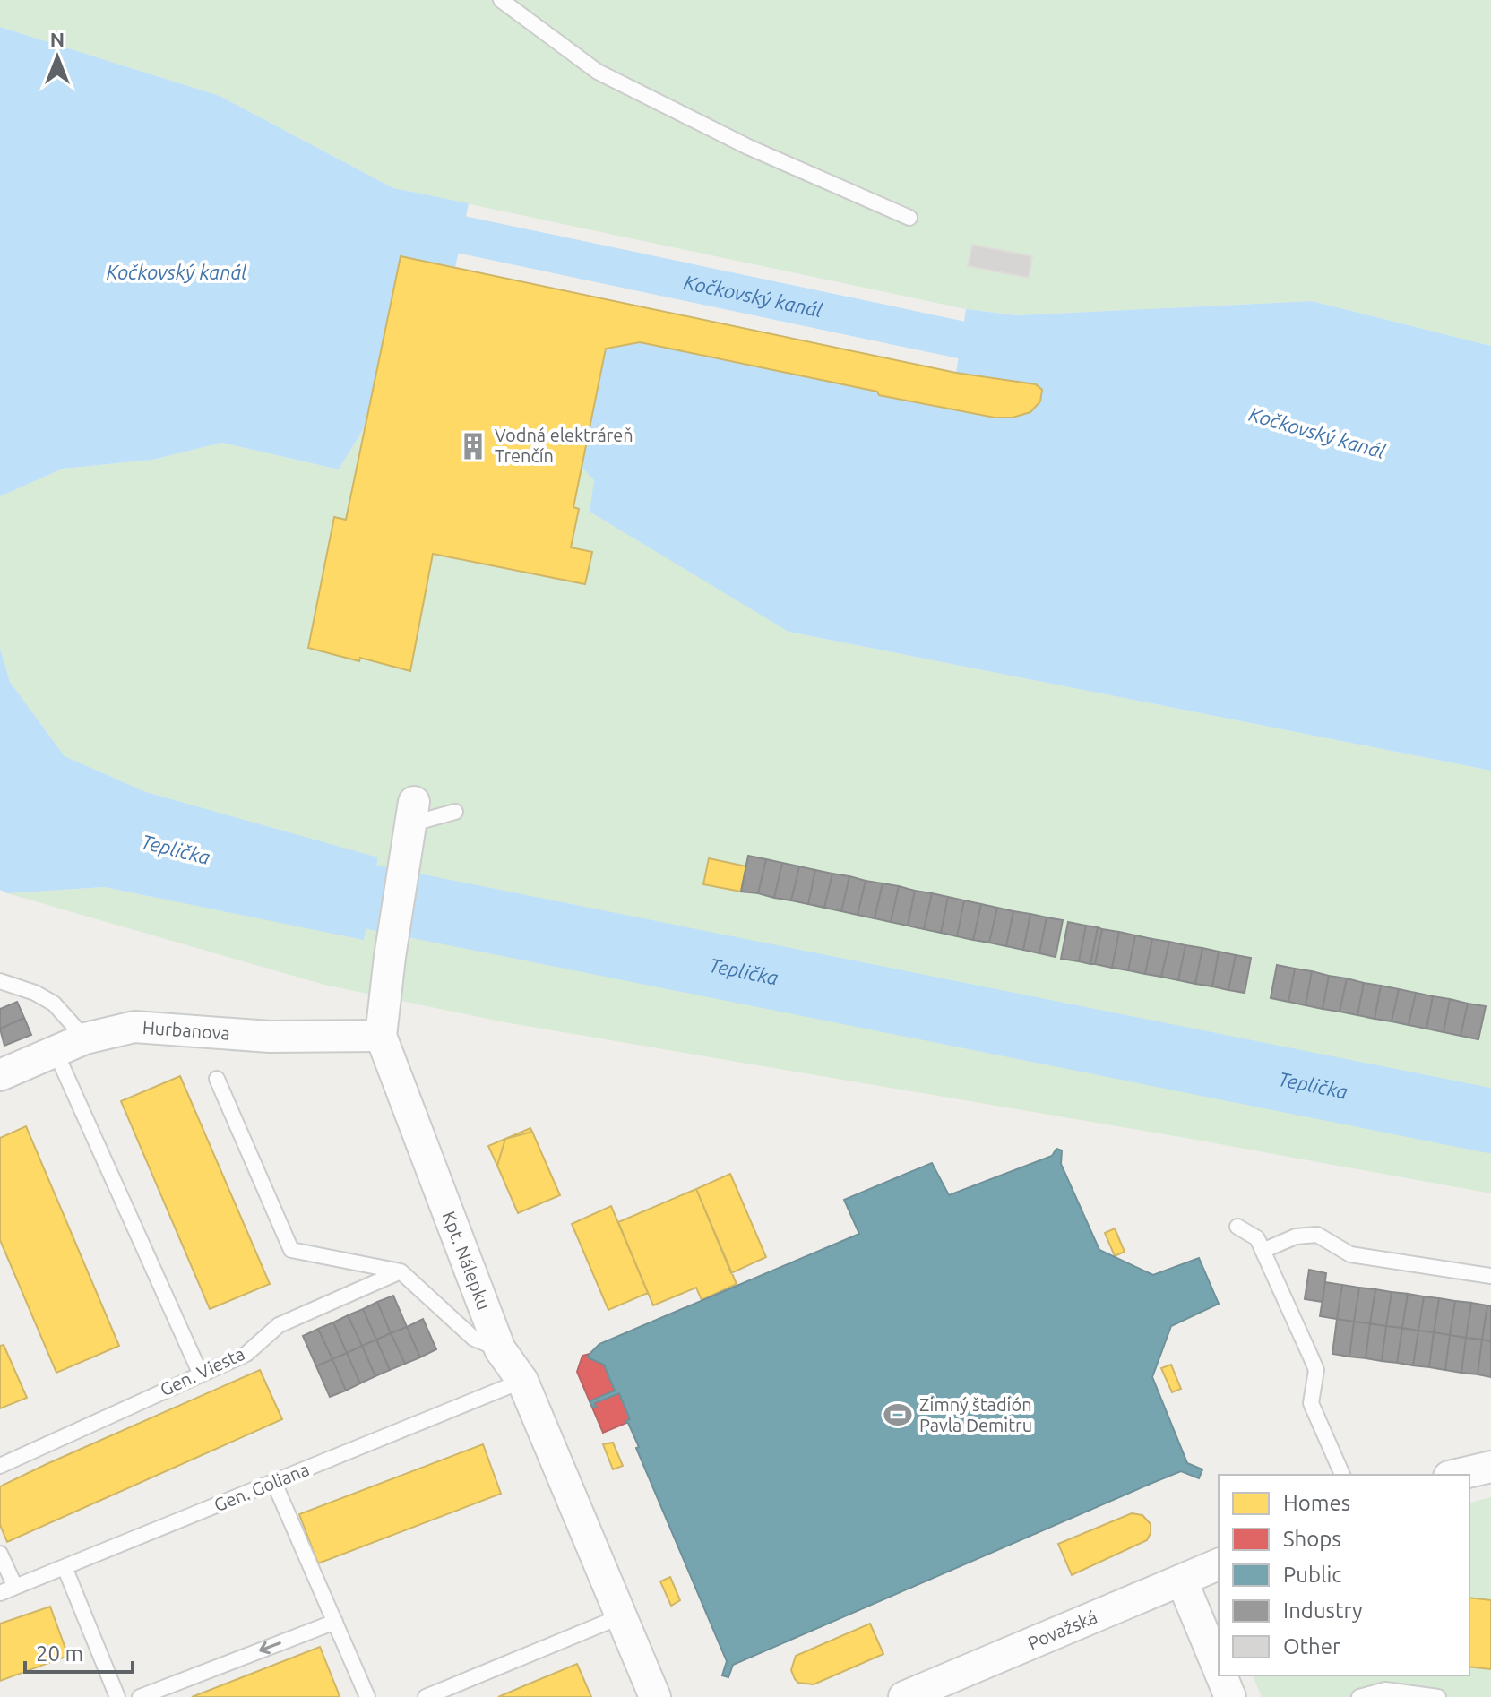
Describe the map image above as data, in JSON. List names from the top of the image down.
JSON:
{
  "streets": {
    "street": ["Hurbanova", "Kpt. Nálepku", "Považská"],
    "lane": ["Gen. Viesta", "Gen. Goliana"]
  },
  "crossings": [
    ["Hurbanova", "Kpt. Nálepku"],
    ["Kpt. Nálepku", "Gen. Goliana"]
  ],
  "water": ["Kočkovský kanál", "Teplička"],
  "places": {
    "building": ["Vodná elektráreň Trenčín"],
    "sports": ["Zimný štadión Pavla Demitru"]
  },
  "legend": [
    "Homes",
    "Shops",
    "Public",
    "Industry",
    "Other"
  ],
  "scale_bar": "20 m",
  "north": "top"
}
